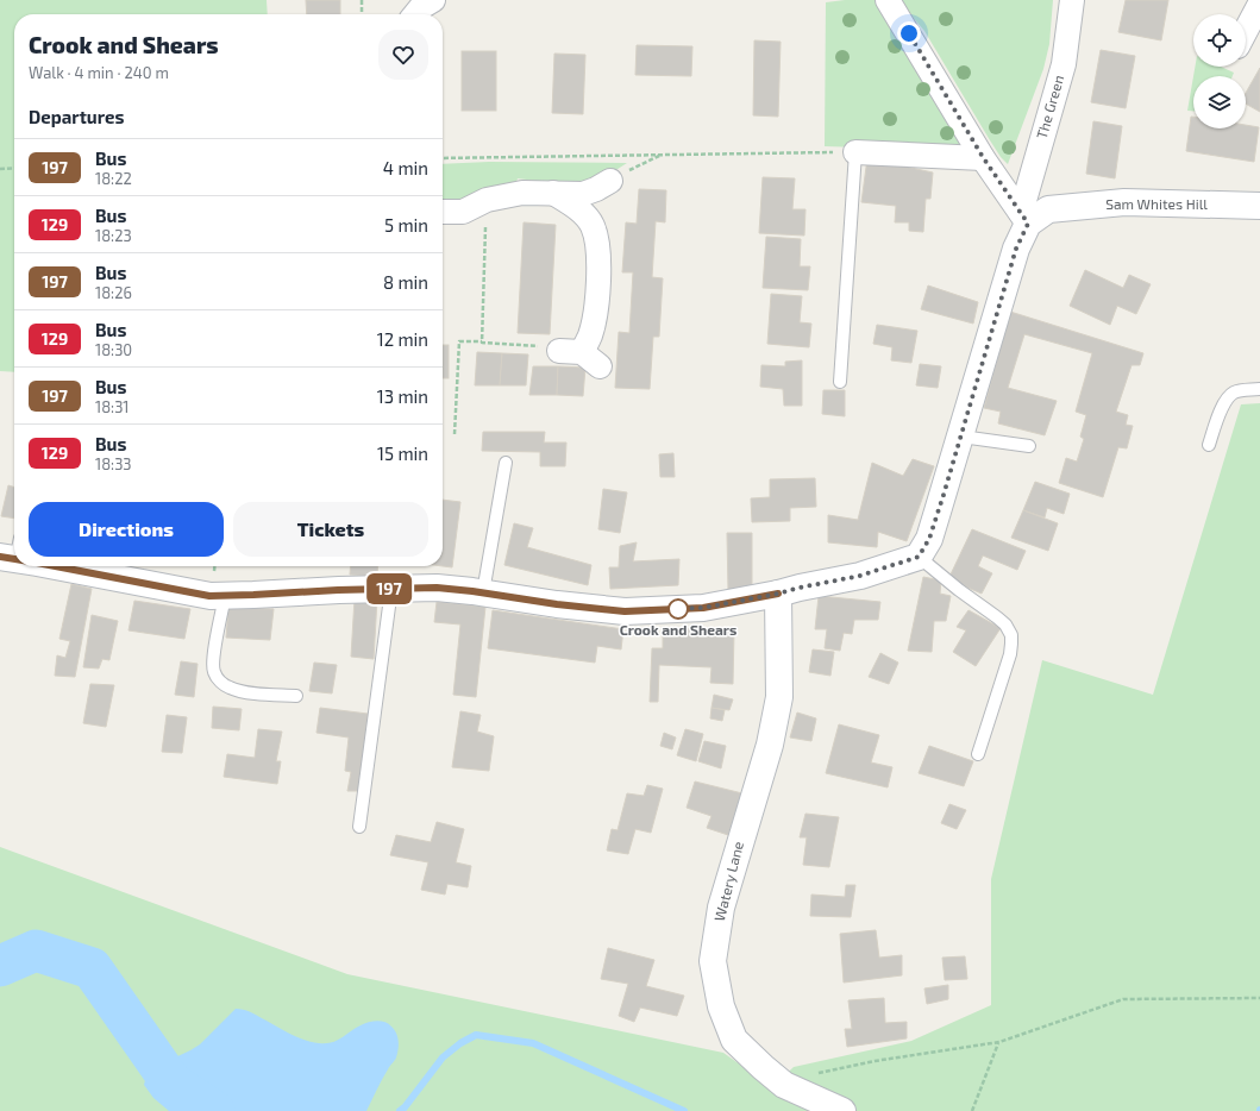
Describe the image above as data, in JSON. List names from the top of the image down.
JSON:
{
  "streets": {
    "street": ["The Green", "Sam Whites Hill", "Watery Lane"]
  },
  "crossings": [
    ["The Green", "Sam Whites Hill"]
  ],
  "places": ["Crook and Shears"],
  "lines": ["bus line 197"],
  "page": {
    "on_map": "197",
    "heading": [
      ["Crook and Shears", "Walk · 4 min · 240 m"],
      "Departures"
    ],
    "list": [
      {
        "mark": "197",
        "name": "Bus",
        "note": "18:22",
        "value": "4 min"
      },
      {
        "mark": "129",
        "name": "Bus",
        "note": "18:23",
        "value": "5 min"
      },
      {
        "mark": "197",
        "name": "Bus",
        "note": "18:26",
        "value": "8 min"
      },
      {
        "mark": "129",
        "name": "Bus",
        "note": "18:30",
        "value": "12 min"
      },
      {
        "mark": "197",
        "name": "Bus",
        "note": "18:31",
        "value": "13 min"
      },
      {
        "mark": "129",
        "name": "Bus",
        "note": "18:33",
        "value": "15 min"
      }
    ],
    "buttons": ["Directions", "Tickets"]
  }
}
